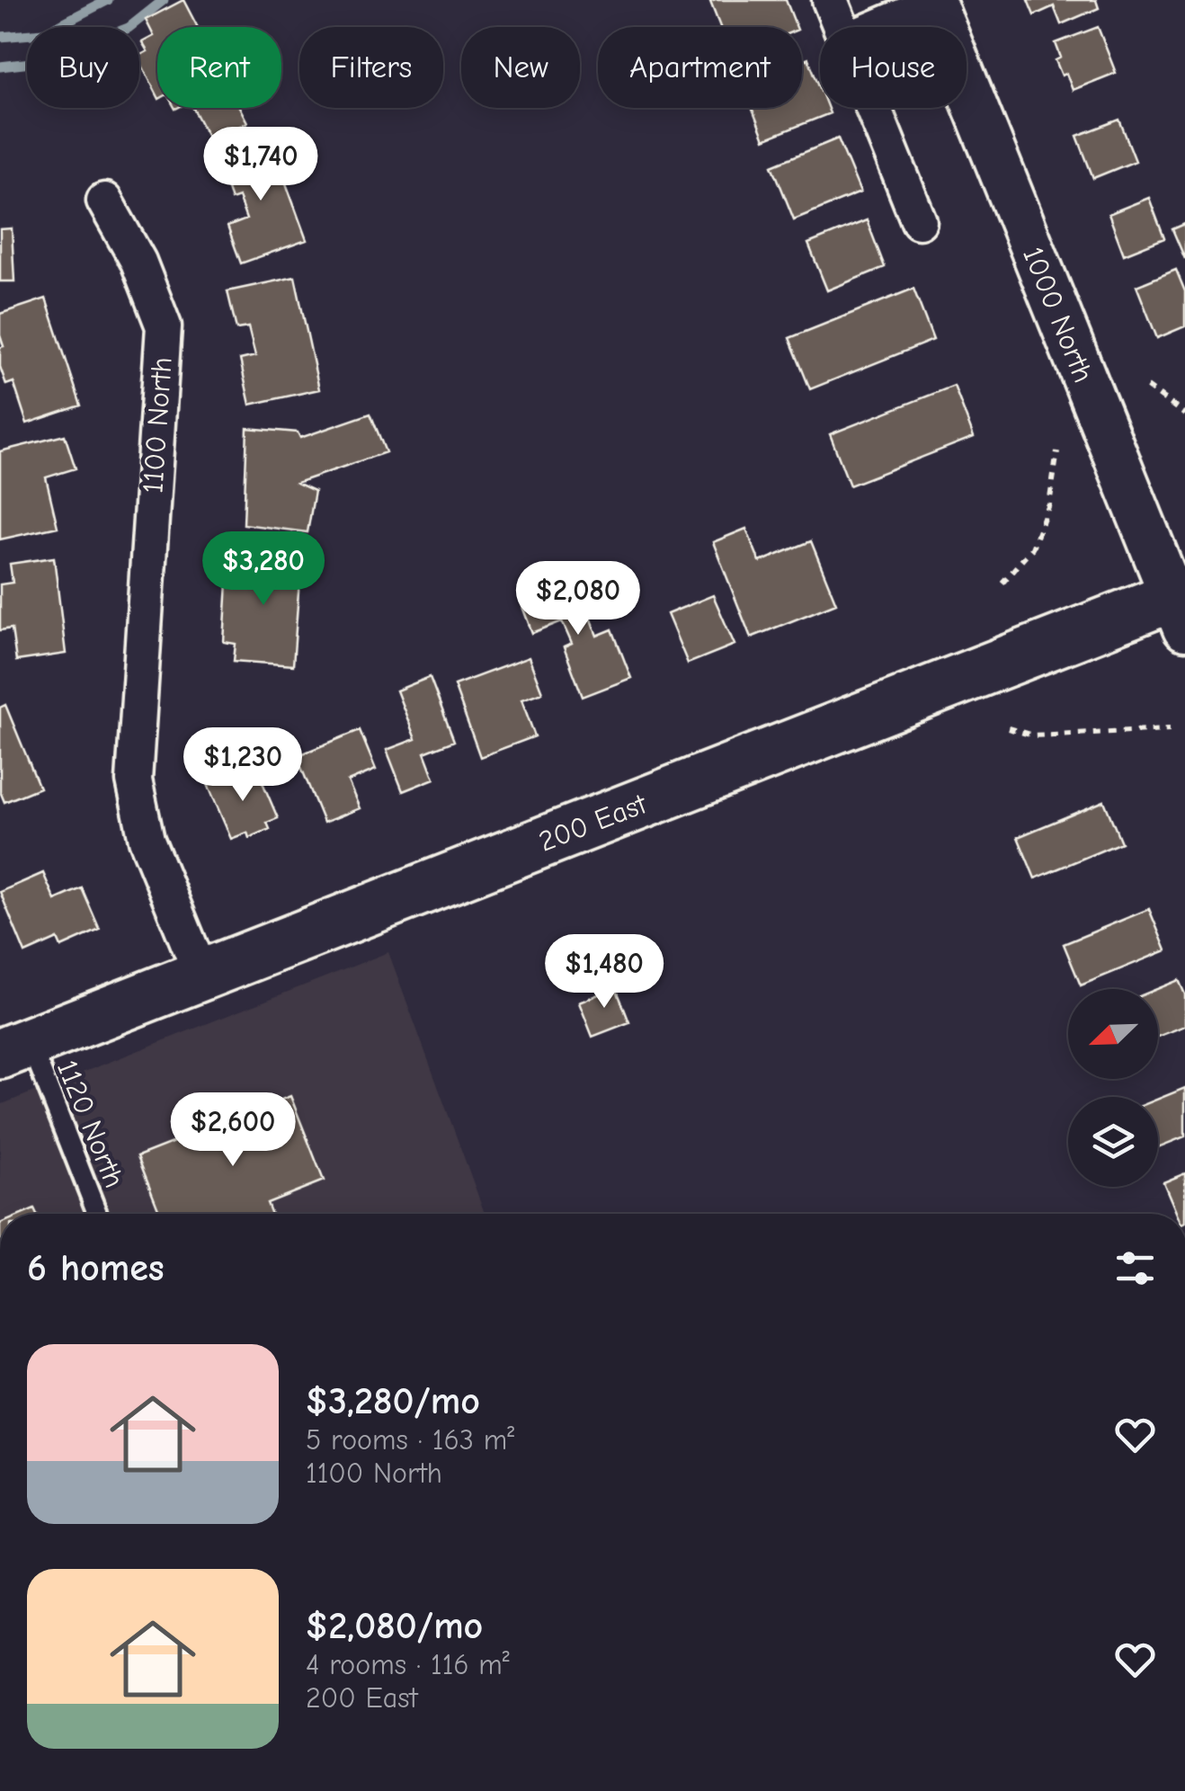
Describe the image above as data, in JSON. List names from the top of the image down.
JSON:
{
  "streets": {
    "main road": ["200 East"],
    "street": ["1000 North", "1100 North"],
    "lane": ["1120 North"]
  },
  "crossings": [
    ["1000 North", "200 East"],
    ["1100 North", "200 East"],
    ["200 East", "1120 North"]
  ],
  "north": "bottom left",
  "page": {
    "chip": [
      "Buy",
      "Rent",
      "Filters",
      "New",
      "Apartment",
      "House"
    ],
    "price": [
      "$1,740",
      "$3,280",
      "$2,080",
      "$1,230",
      "$1,480",
      "$2,600"
    ],
    "heading": "6 homes",
    "list": [
      {
        "name": "$3,280/mo",
        "note": "5 rooms · 163 m² · 1100 North"
      },
      {
        "name": "$2,080/mo",
        "note": "4 rooms · 116 m² · 200 East"
      }
    ]
  }
}
